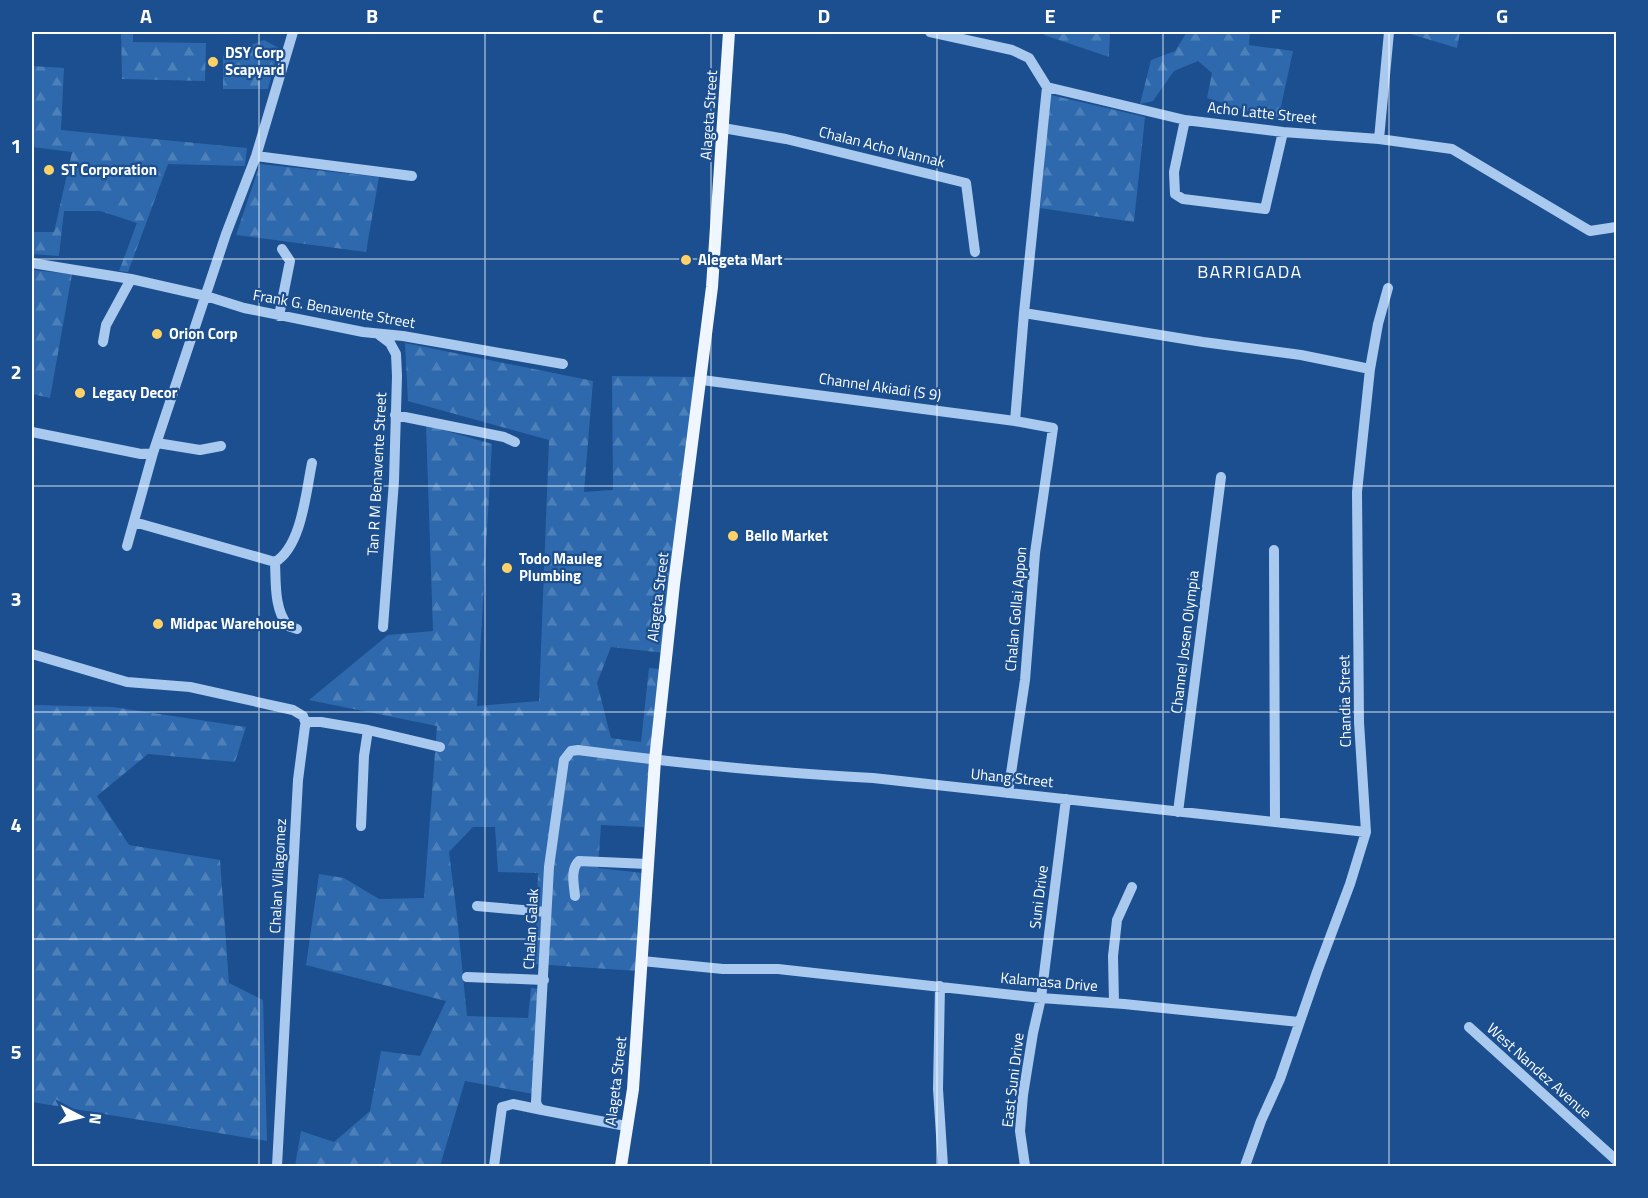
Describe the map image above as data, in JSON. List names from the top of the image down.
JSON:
{
  "streets": {
    "main road": ["Alageta Street"],
    "street": [
      "Acho Latte Street",
      "Chalan Acho Nannak",
      "Frank G. Benavente Street",
      "Channel Akiadi (S 9)",
      "Tan R M Benavente Street",
      "Chalan Gollai Appon",
      "Channel Josen Olympia",
      "Chandia Street",
      "Uhang Street",
      "Chalan Villagomez",
      "Suni Drive",
      "Chalan Galak",
      "Kalamasa Drive",
      "West Nandez Avenue",
      "East Suni Drive"
    ]
  },
  "crossings": [
    ["Alageta Street", "Chalan Acho Nannak"],
    ["Alageta Street", "Channel Akiadi (S 9)"],
    ["Alageta Street", "Uhang Street"],
    ["Alageta Street", "Chalan Galak"],
    ["Alageta Street", "Kalamasa Drive"],
    ["Frank G. Benavente Street", "Tan R M Benavente Street"],
    ["Channel Akiadi (S 9)", "Chalan Gollai Appon"],
    ["Chalan Gollai Appon", "Uhang Street"],
    ["Channel Josen Olympia", "Uhang Street"],
    ["Chandia Street", "Uhang Street"],
    ["Chandia Street", "Kalamasa Drive"],
    ["Uhang Street", "Suni Drive"],
    ["Uhang Street", "Chalan Galak"],
    ["Suni Drive", "Kalamasa Drive"],
    ["Suni Drive", "East Suni Drive"],
    ["Kalamasa Drive", "East Suni Drive"]
  ],
  "districts": ["BARRIGADA"],
  "places": [
    "DSY Corp Scapyard",
    "ST Corporation",
    "Alegeta Mart",
    "Orion Corp",
    "Legacy Decor",
    "Bello Market",
    "Todo Mauleg Plumbing",
    "Midpac Warehouse"
  ],
  "north": "right",
  "grid": {
    "columns": [
      "A",
      "B",
      "C",
      "D",
      "E",
      "F",
      "G"
    ],
    "rows": [
      "1",
      "2",
      "3",
      "4",
      "5"
    ]
  }
}
